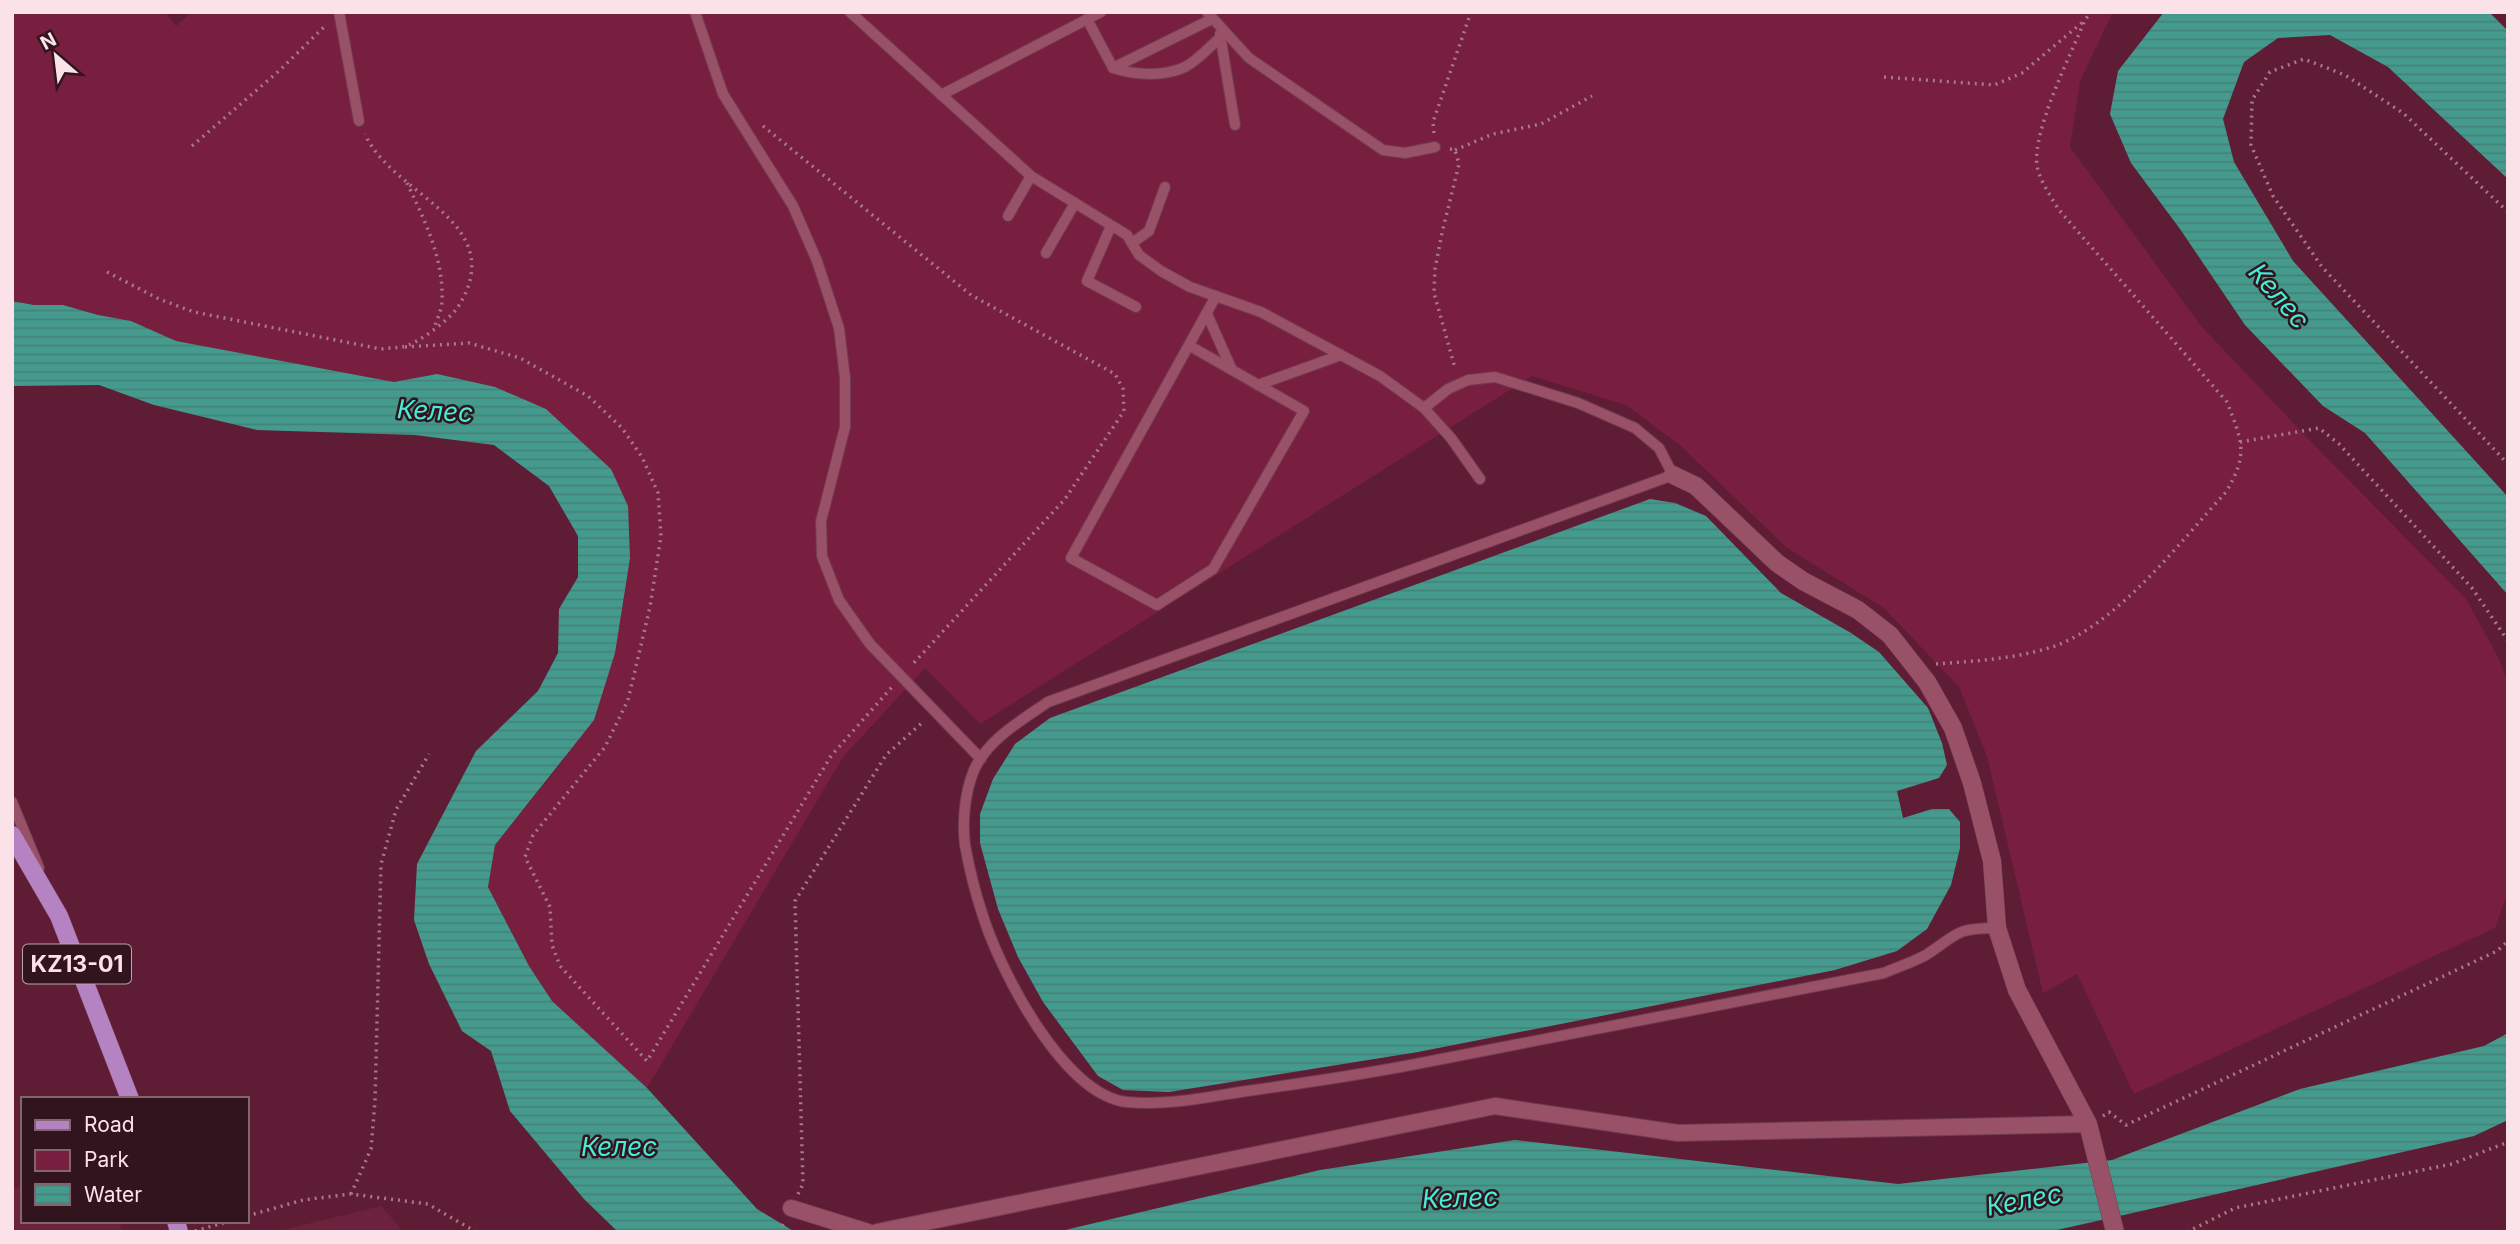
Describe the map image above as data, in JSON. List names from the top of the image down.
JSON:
{
  "streets": {
    "main road": ["KZ13-01"]
  },
  "water": ["Келес"],
  "legend": ["Road", "Park", "Water"],
  "north": "top left"
}
